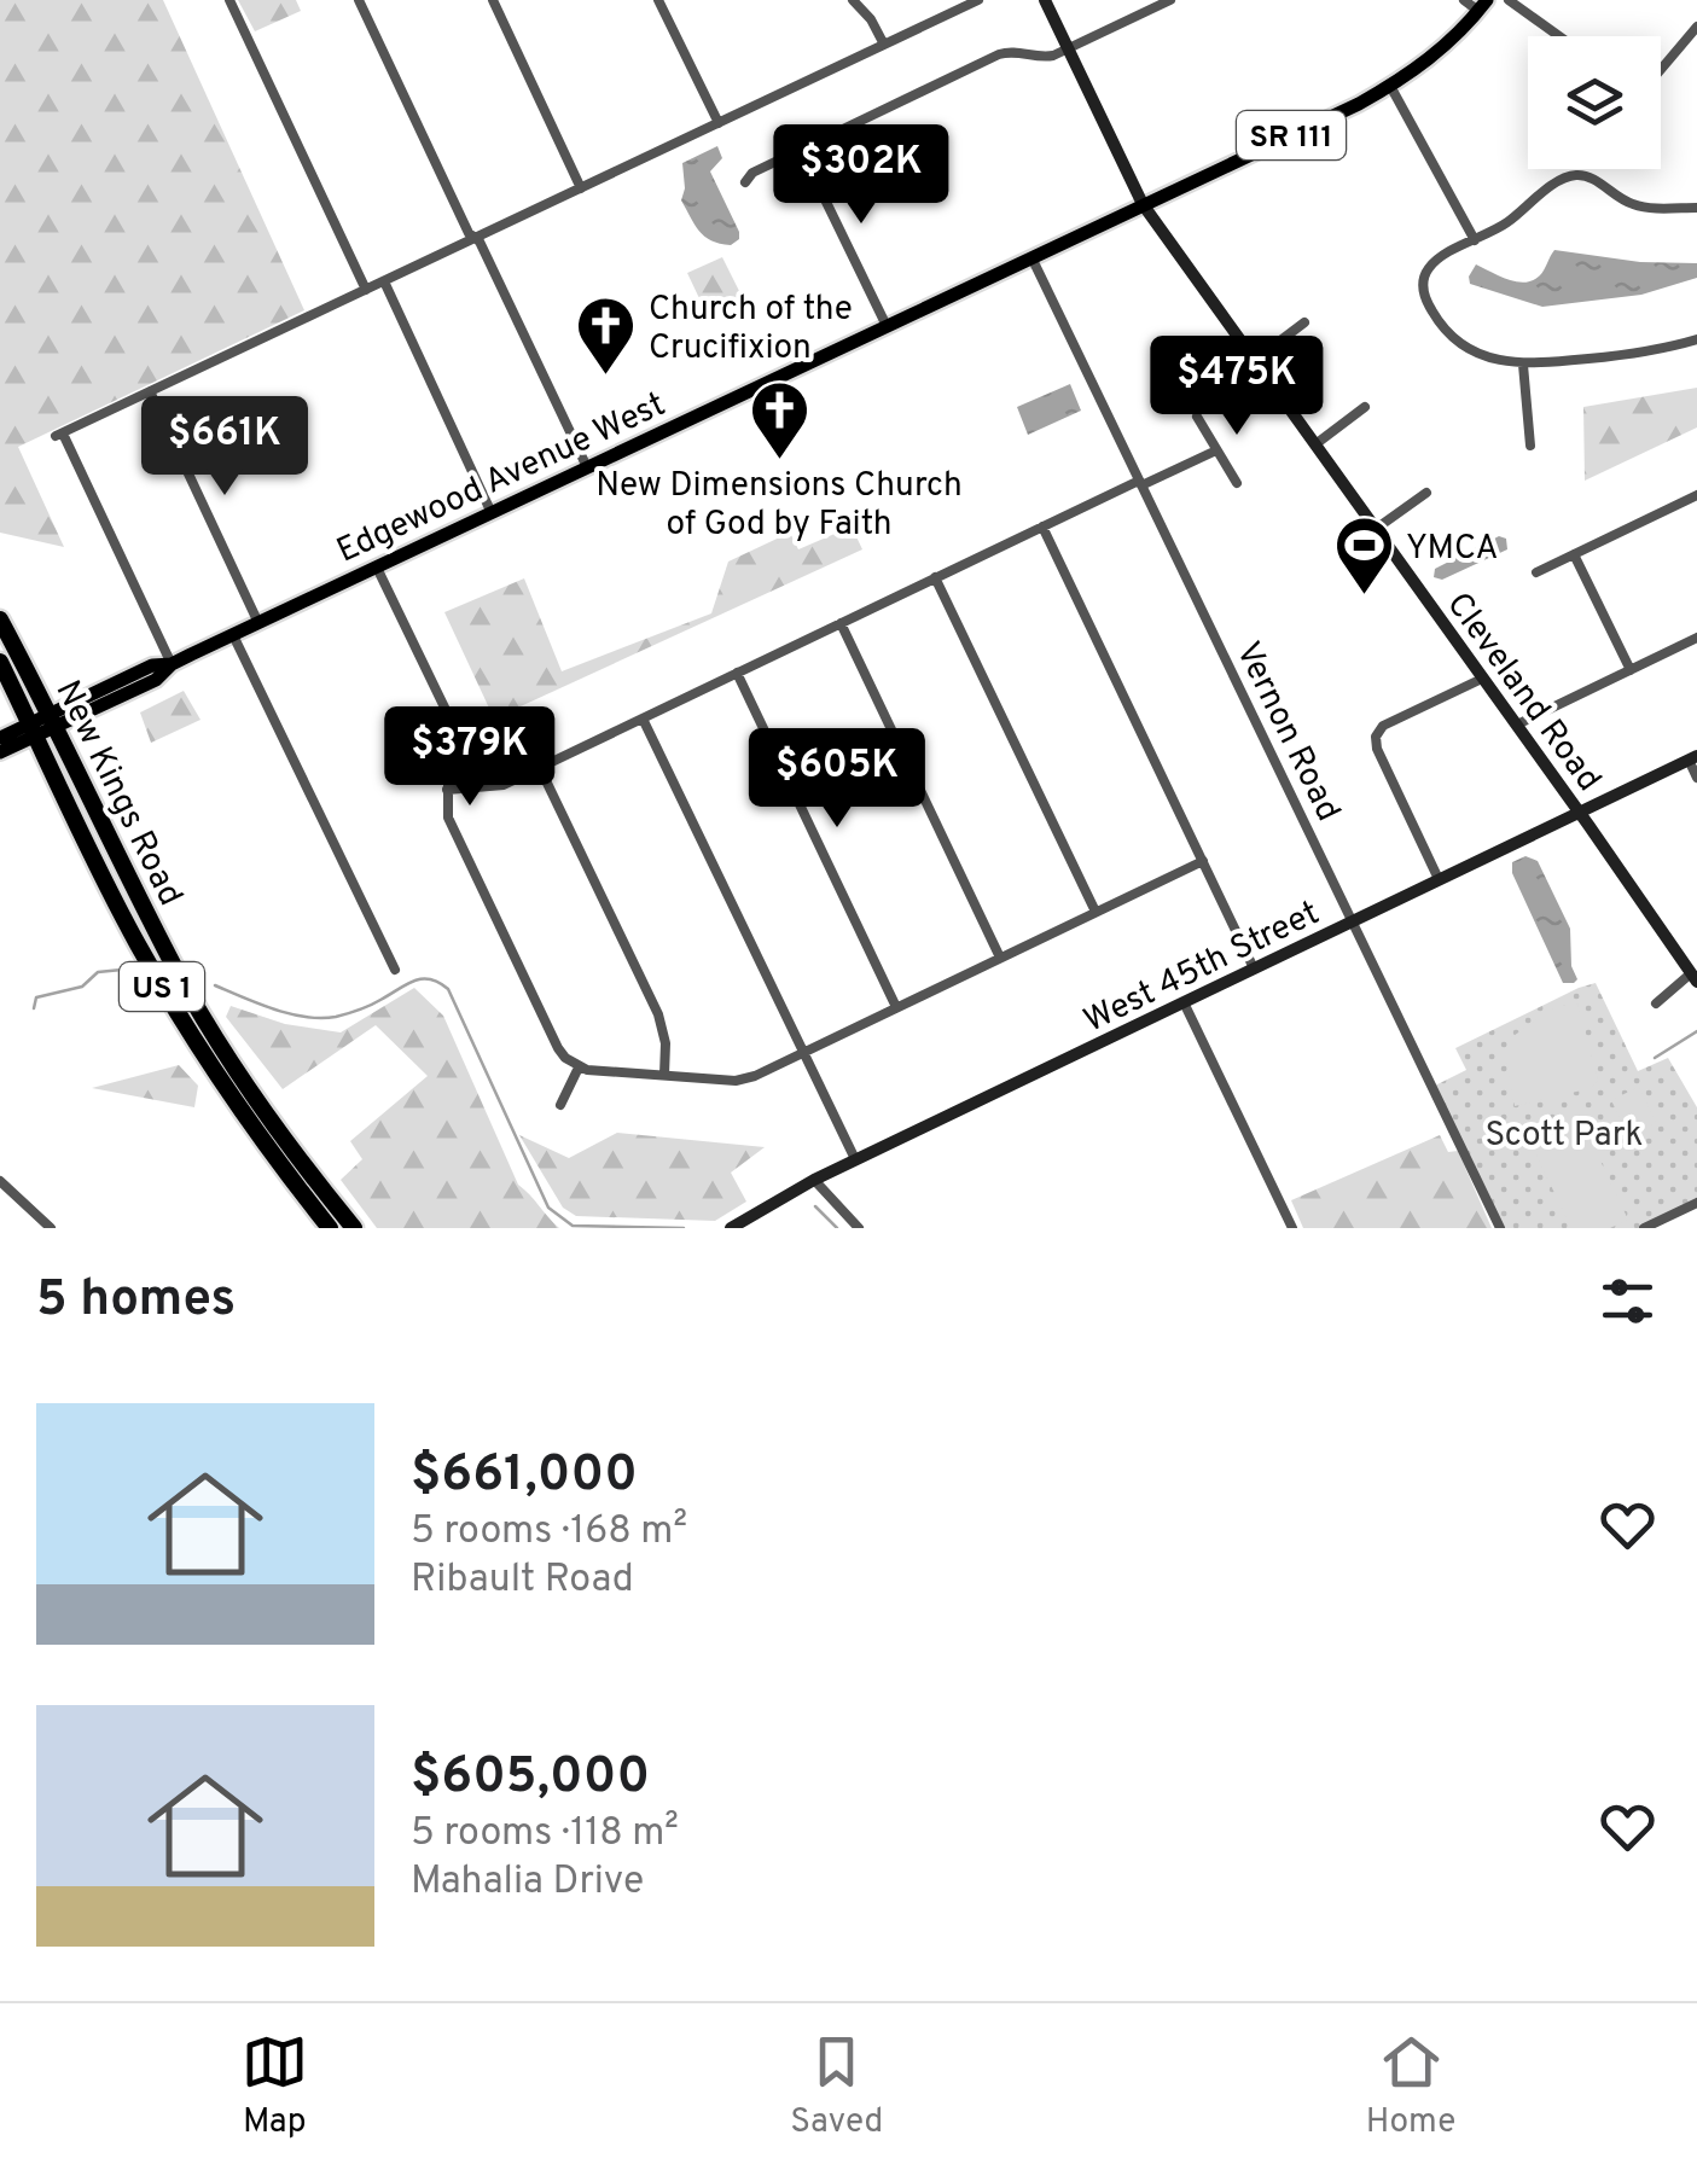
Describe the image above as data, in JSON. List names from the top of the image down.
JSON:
{
  "streets": {
    "highway": ["New Kings Road", "US 1"],
    "main road": ["SR 111", "Edgewood Avenue West"],
    "street": ["Cleveland Road", "Vernon Road", "West 45th Street"]
  },
  "crossings": [
    ["SR 111", "Edgewood Avenue West"],
    ["SR 111", "New Kings Road"],
    ["Edgewood Avenue West", "Cleveland Road"],
    ["Edgewood Avenue West", "Vernon Road"],
    ["Edgewood Avenue West", "New Kings Road"],
    ["Cleveland Road", "West 45th Street"],
    ["Vernon Road", "West 45th Street"]
  ],
  "parks": ["Scott Park"],
  "places": {
    "church": ["Church of the Crucifixion", "New Dimensions Church of God by Faith"],
    "sports": ["YMCA"]
  },
  "page": {
    "price": [
      "$302K",
      "$475K",
      "$661K",
      "$379K",
      "$605K"
    ],
    "heading": "5 homes",
    "list": [
      {
        "name": "$661,000",
        "note": "5 rooms · 168 m² · Ribault Road"
      },
      {
        "name": "$605,000",
        "note": "5 rooms · 118 m² · Mahalia Drive"
      }
    ],
    "tabs": ["Map", "Saved", "Home"]
  }
}
